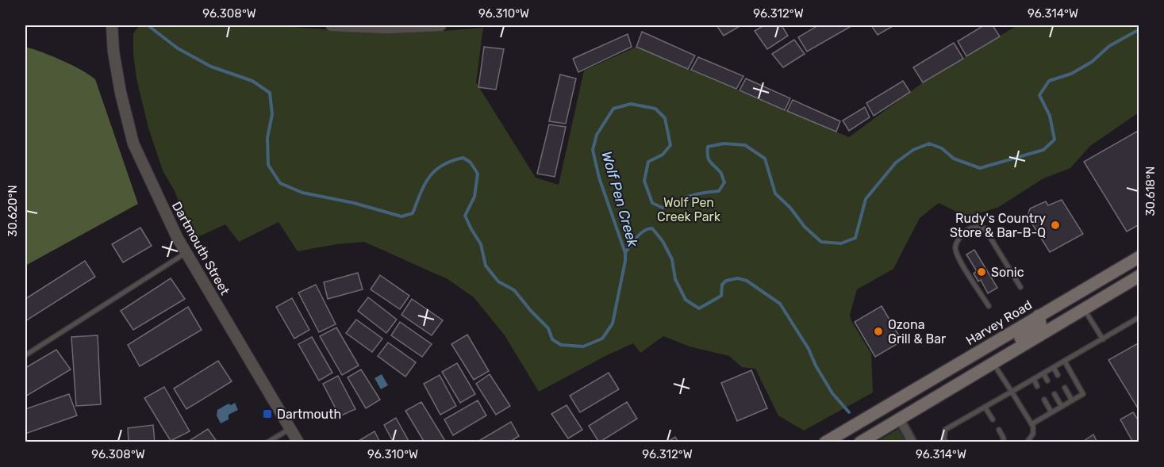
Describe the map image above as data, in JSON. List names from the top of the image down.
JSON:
{
  "streets": {
    "main road": ["Harvey Road"],
    "street": ["Dartmouth Street"]
  },
  "water": ["Wolf Pen Creek"],
  "parks": ["Wolf Pen Creek Park"],
  "places": {
    "other": ["Rudy's Country Store & Bar-B-Q", "Sonic", "Ozona Grill & Bar"],
    "transit": ["Dartmouth"]
  },
  "coordinates": [
    "96.308°W",
    "96.310°W",
    "96.312°W",
    "96.314°W",
    "30.618°N",
    "30.620°N"
  ]
}
